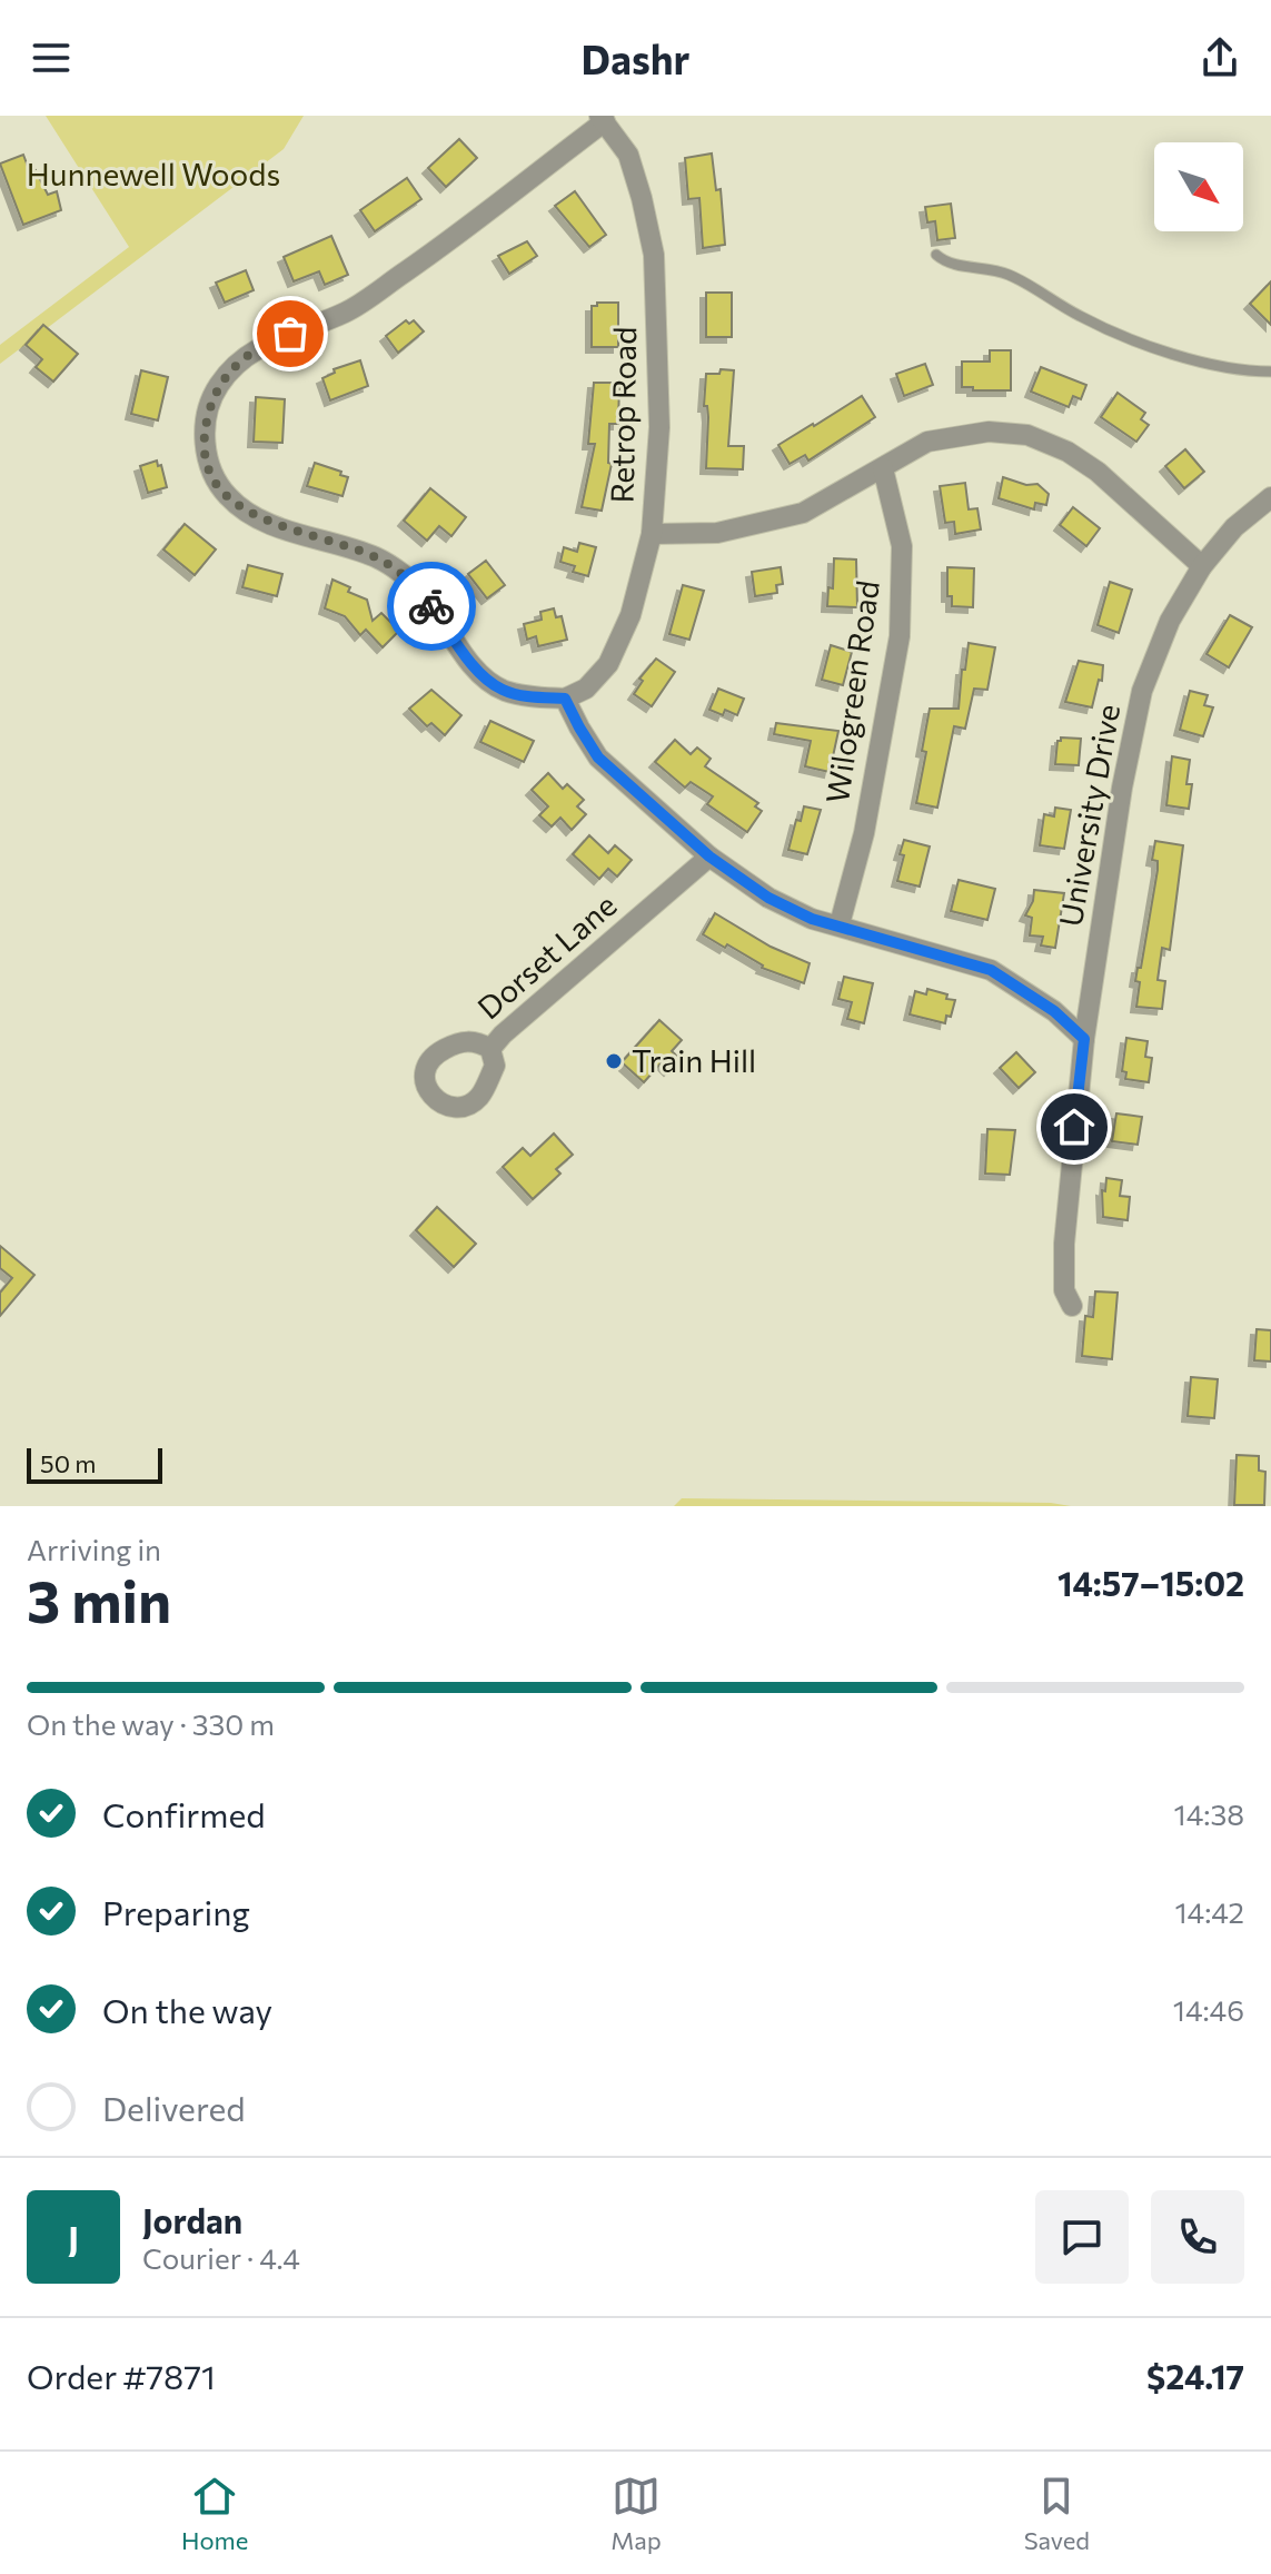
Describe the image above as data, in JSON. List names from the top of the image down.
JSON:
{
  "streets": {
    "street": [
      "Retrop Road",
      "Wilogreen Road",
      "University Drive",
      "Dorset Lane"
    ]
  },
  "parks": ["Hunnewell Woods"],
  "places": ["Train Hill"],
  "scale_bar": "50 m",
  "north": "bottom right",
  "page": {
    "header": "Dashr",
    "scale": "50 m",
    "heading": ["3 min", "Arriving in", "14:57–15:02"],
    "panel": [
      "Jordan",
      "Courier · 4.4",
      "Order #7871",
      "$24.17"
    ],
    "bar": "On the way · 330 m",
    "list": [
      ["Confirmed", "14:38"],
      ["Preparing", "14:42"],
      ["On the way", "14:46"],
      "Delivered"
    ],
    "round": "J",
    "tabs": ["Home", "Map", "Saved"]
  }
}
